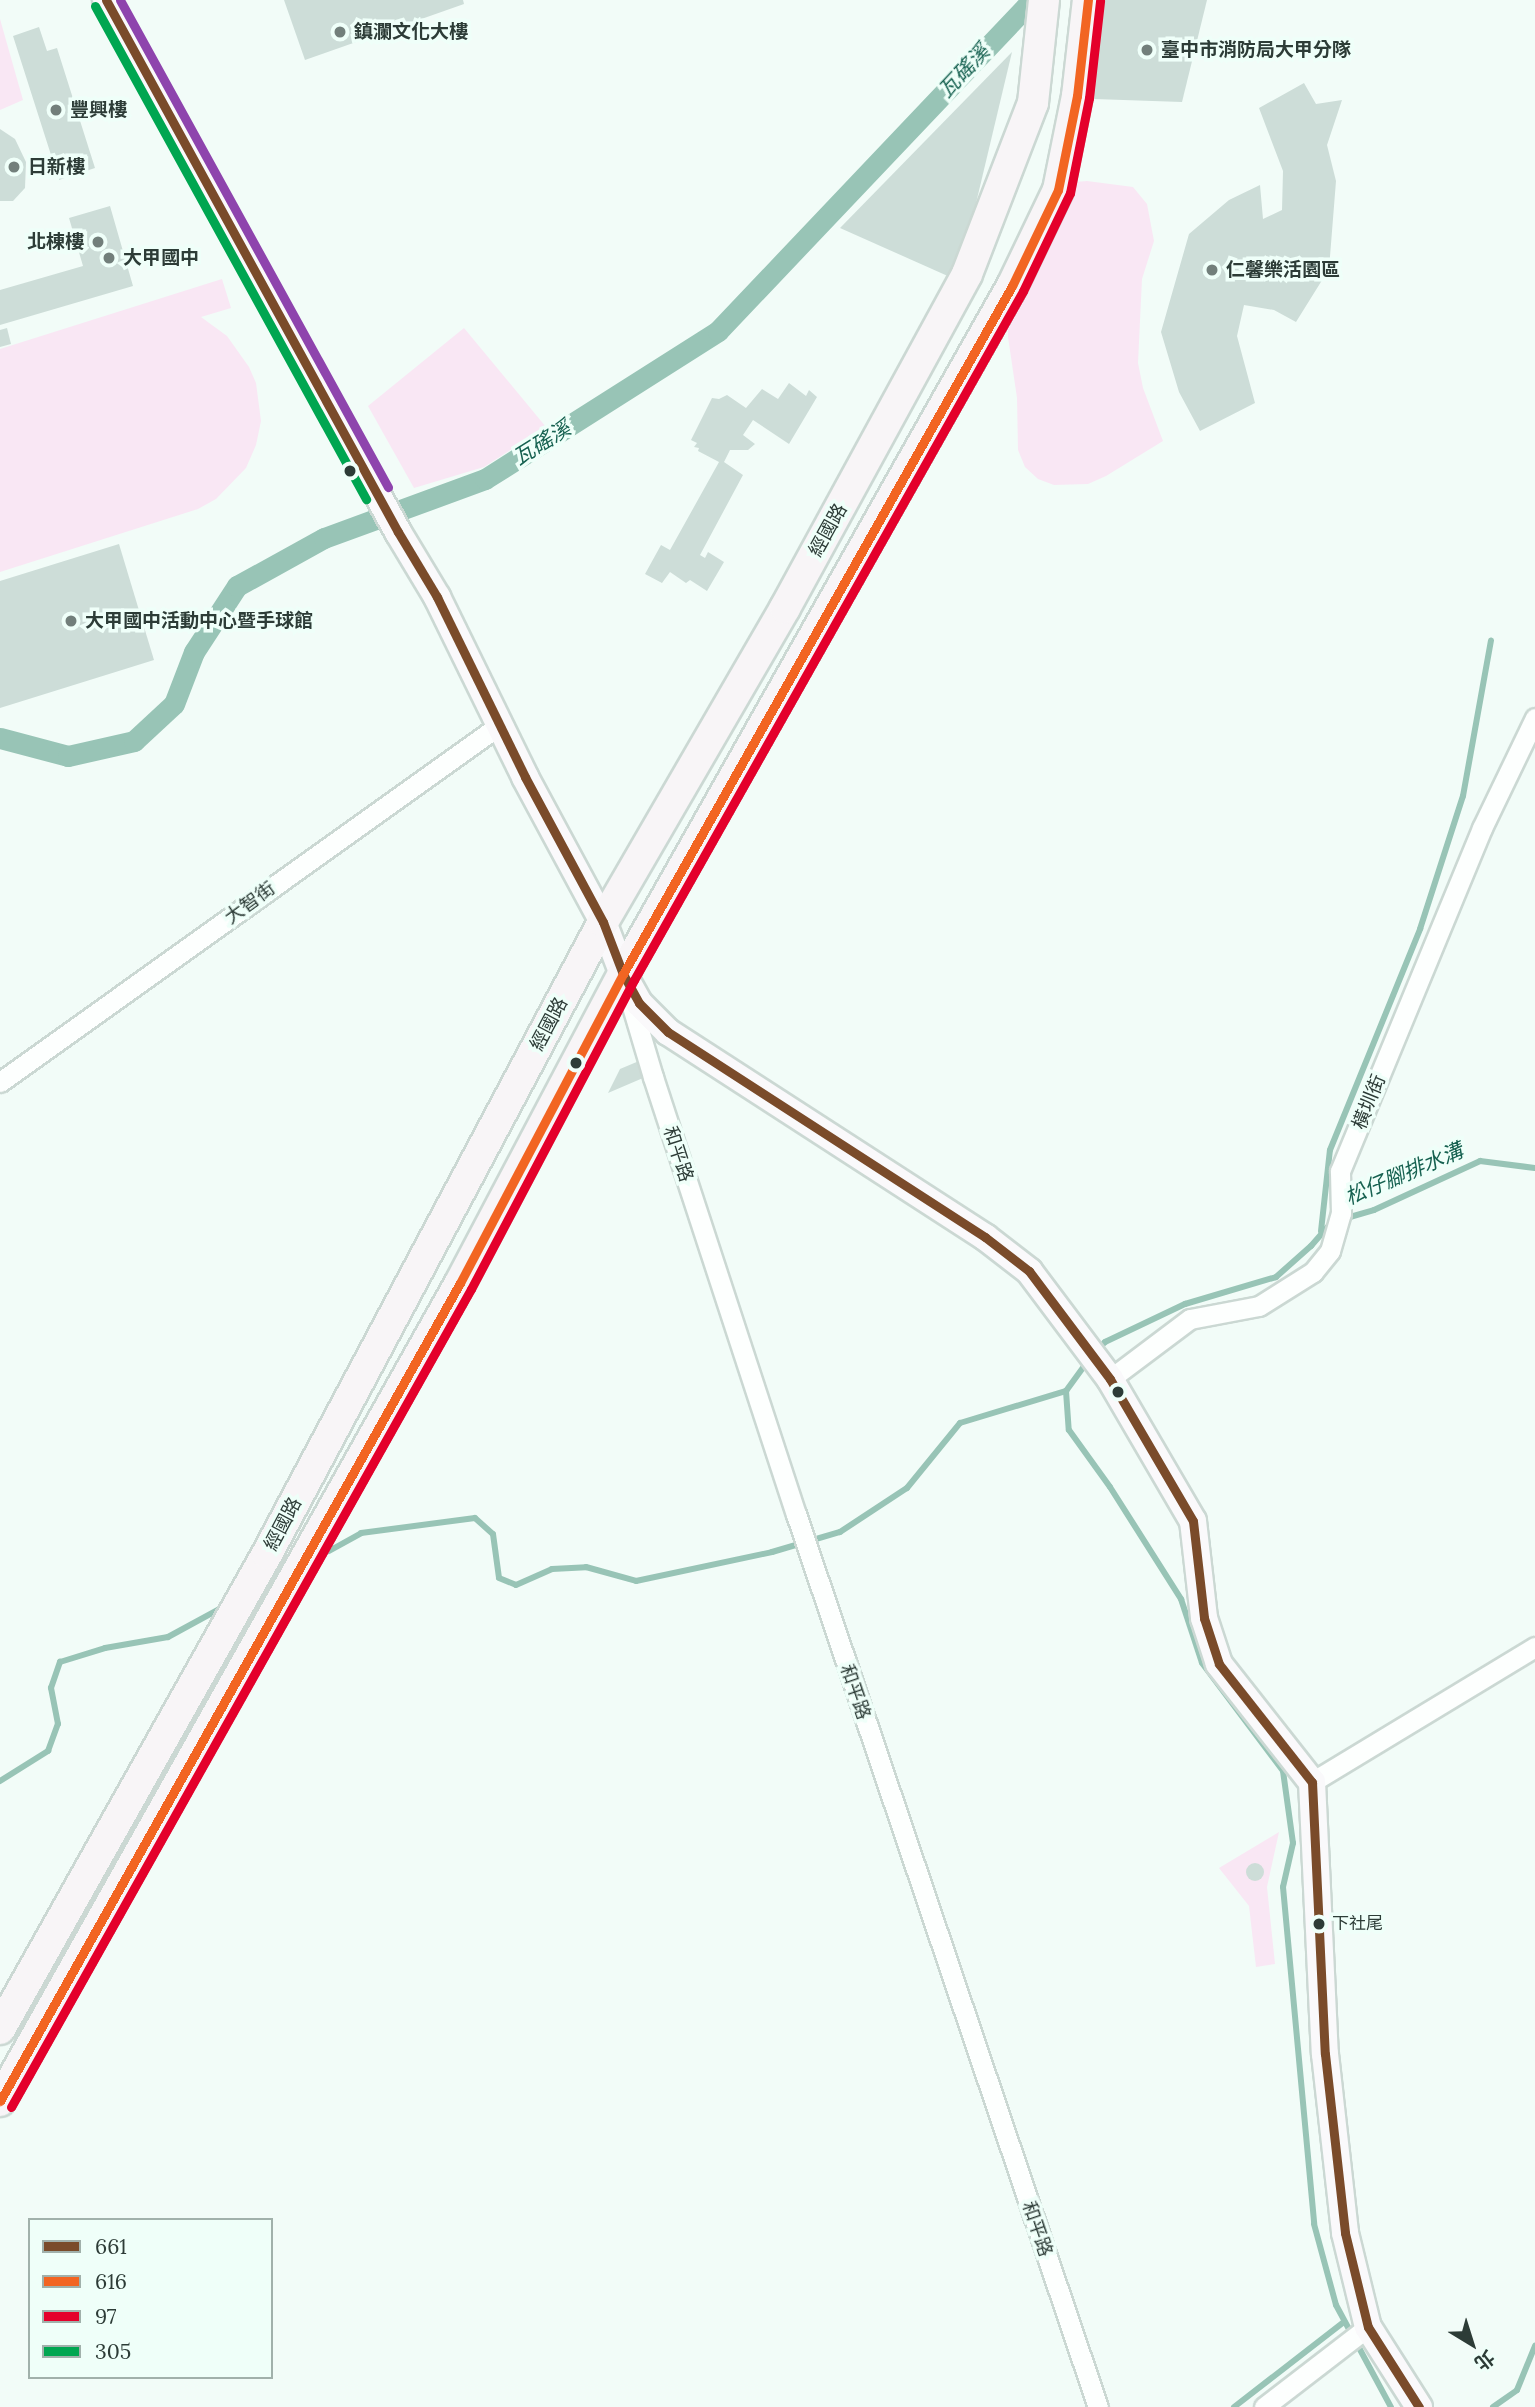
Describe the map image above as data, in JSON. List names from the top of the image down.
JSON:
{
  "streets": {
    "main road": ["經國路"],
    "street": ["大智街", "橫圳街", "和平路"]
  },
  "crossings": [
    ["經國路", "和平路"]
  ],
  "water": ["瓦磘溪", "松仔腳排水溝"],
  "places": [
    "鎮瀾文化大樓",
    "臺中市消防局大甲分隊",
    "豐興樓",
    "日新樓",
    "北棟樓",
    "大甲國中",
    "仁馨樂活園區",
    "大甲國中活動中心暨手球館",
    "下社尾"
  ],
  "lines": [
    "transit line 661",
    "transit line 616",
    "transit line 97",
    "transit line 305"
  ],
  "legend": [
    "661",
    "616",
    "97",
    "305"
  ],
  "north": "bottom right"
}
